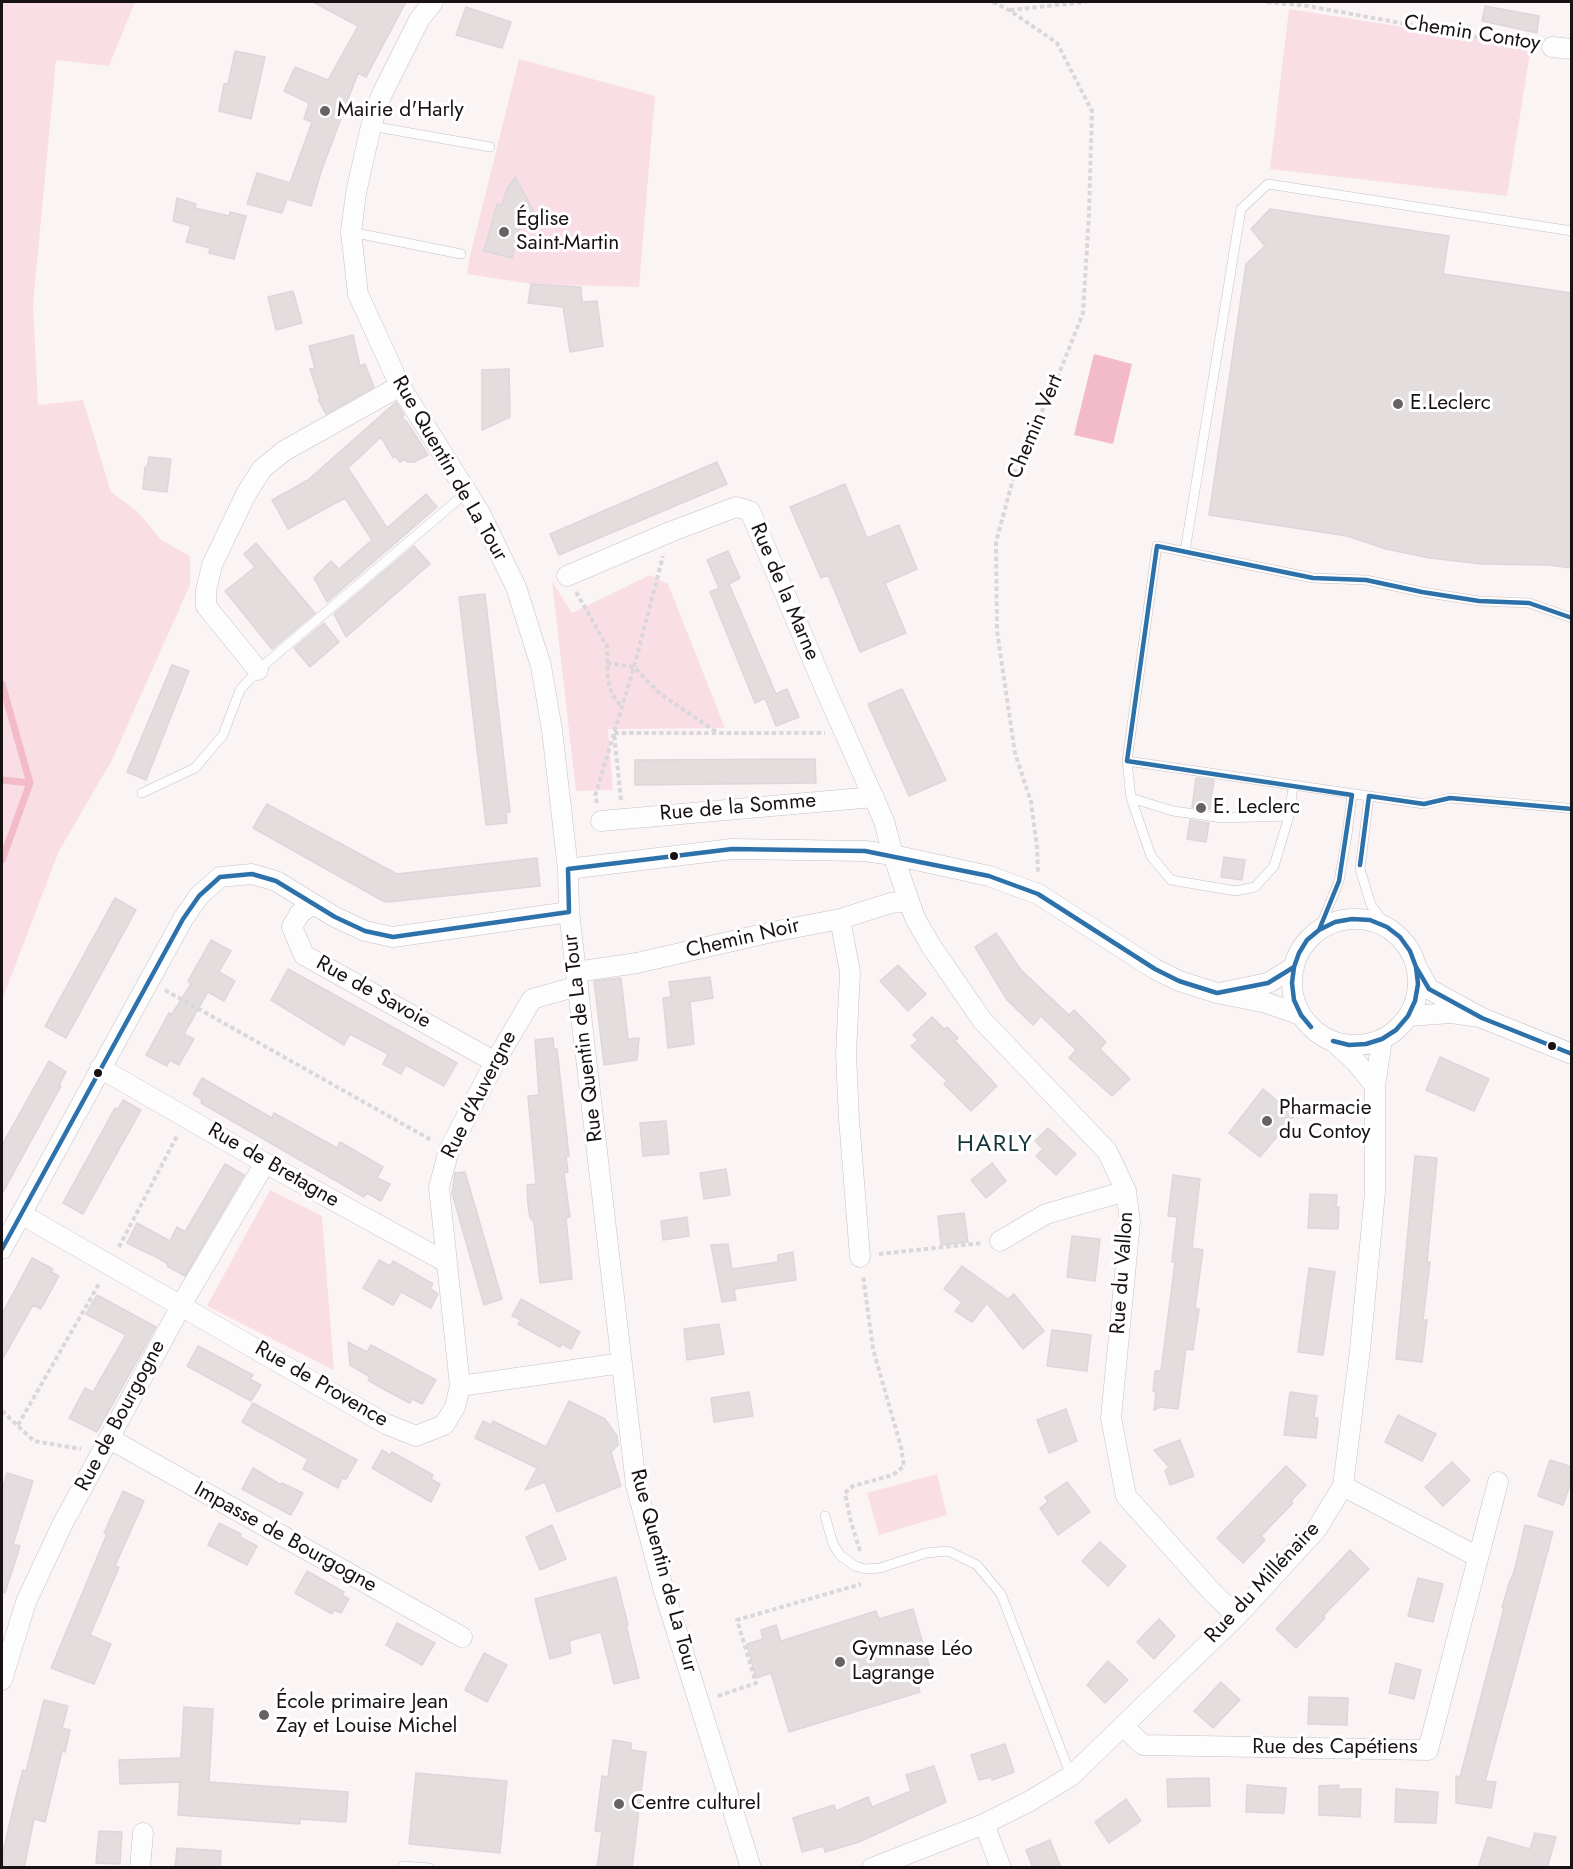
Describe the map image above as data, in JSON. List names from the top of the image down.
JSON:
{
  "streets": {
    "street": [
      "Rue Quentin de La Tour",
      "Rue de la Marne",
      "Rue de la Somme",
      "Chemin Noir",
      "Rue de Savoie",
      "Rue d'Auvergne",
      "Rue de Bretagne",
      "Rue du Vallon",
      "Rue de Provence",
      "Rue de Bourgogne",
      "Impasse de Bourgogne",
      "Rue du Millénaire",
      "Rue des Capétiens"
    ],
    "path": ["Chemin Contoy", "Chemin Vert"]
  },
  "crossings": [
    ["Rue Quentin de La Tour", "Chemin Noir"],
    ["Rue Quentin de La Tour", "Rue d'Auvergne"],
    ["Rue de la Marne", "Rue de la Somme"],
    ["Rue de la Marne", "Rue du Vallon"],
    ["Chemin Noir", "Rue d'Auvergne"],
    ["Chemin Noir", "Rue du Vallon"],
    ["Rue de Savoie", "Rue d'Auvergne"],
    ["Rue d'Auvergne", "Rue de Bretagne"],
    ["Rue d'Auvergne", "Rue de Provence"],
    ["Rue de Bretagne", "Rue de Bourgogne"],
    ["Rue du Vallon", "Rue du Millénaire"],
    ["Rue de Provence", "Rue de Bourgogne"],
    ["Rue de Bourgogne", "Impasse de Bourgogne"],
    ["Rue du Millénaire", "Rue des Capétiens"]
  ],
  "districts": ["HARLY"],
  "places": [
    "Mairie d'Harly",
    "Église Saint-Martin",
    "E.Leclerc",
    "E. Leclerc",
    "Pharmacie du Contoy",
    "Gymnase Léo Lagrange",
    "École primaire Jean Zay et Louise Michel",
    "Centre culturel"
  ]
}
